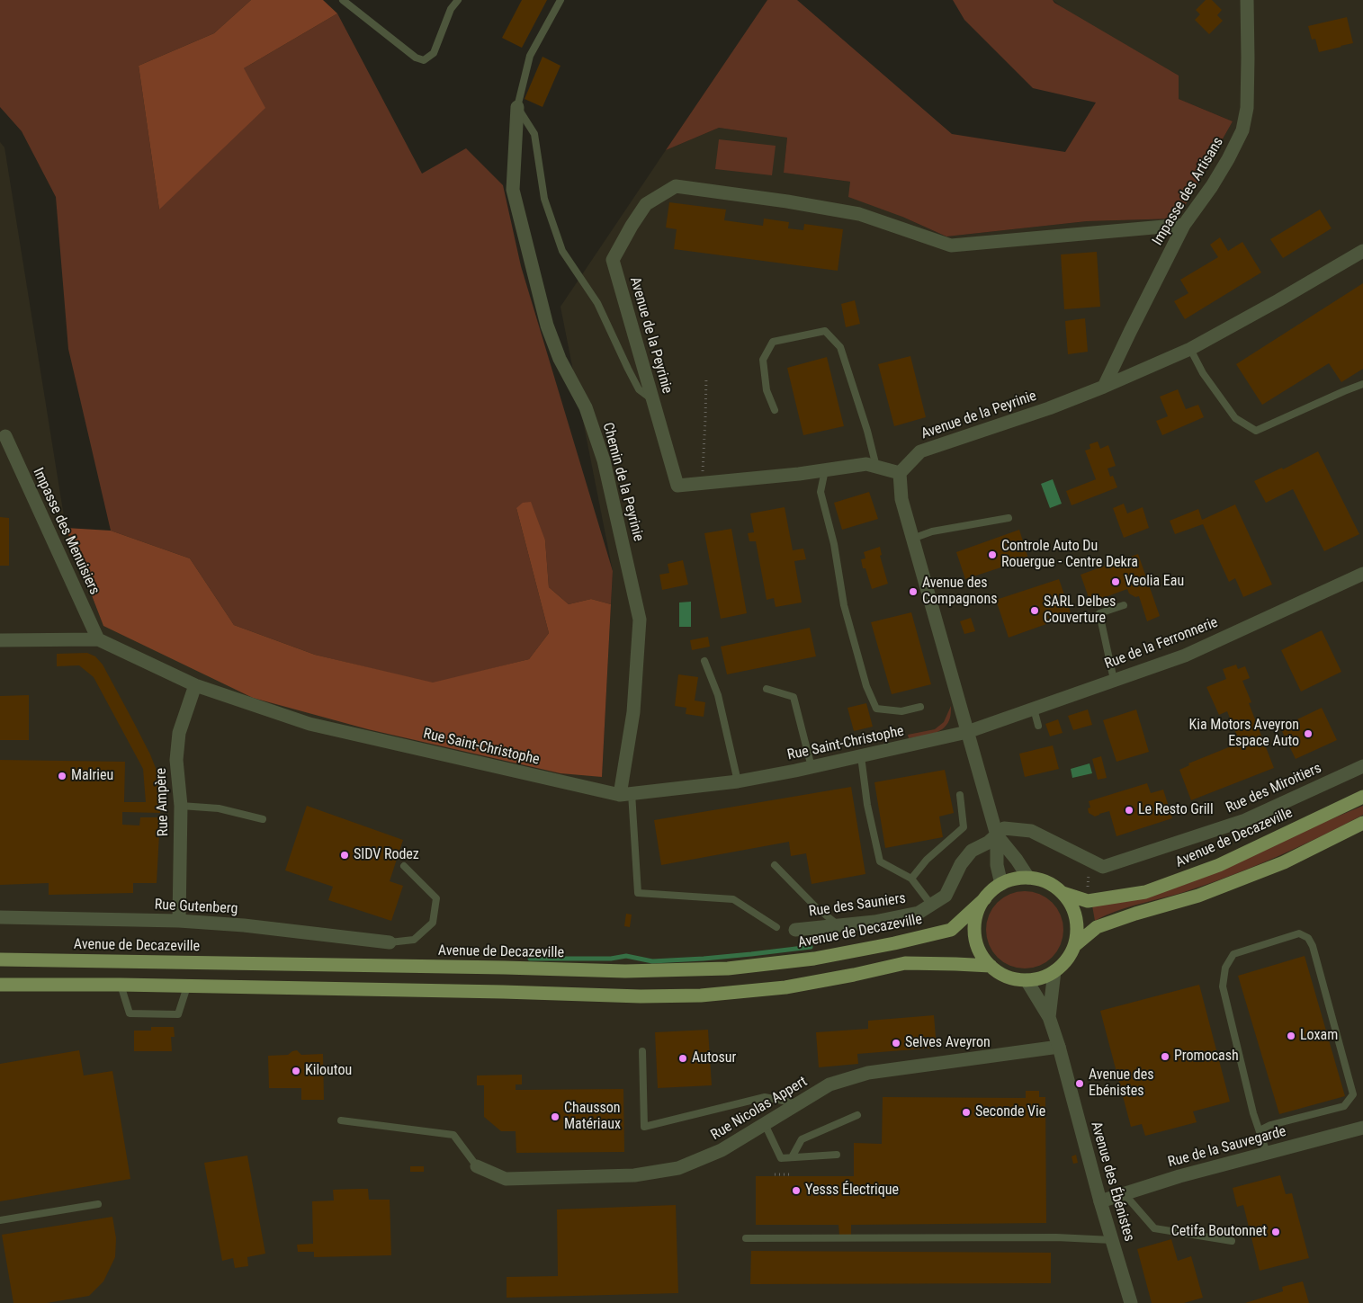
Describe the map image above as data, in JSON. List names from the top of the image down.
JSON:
{
  "streets": {
    "main road": ["Avenue de Decazeville"],
    "street": [
      "Impasse des Artisans",
      "Avenue de la Peyrinie",
      "Chemin de la Peyrinie",
      "Impasse des Menuisiers",
      "Rue de la Ferronnerie",
      "Rue Saint-Christophe",
      "Rue des Miroitiers",
      "Rue Ampère",
      "Rue des Sauniers",
      "Rue Gutenberg",
      "Rue Nicolas Appert",
      "Rue de la Sauvegarde",
      "Avenue des Ébénistes"
    ]
  },
  "crossings": [
    ["Impasse des Artisans", "Avenue de la Peyrinie"],
    ["Chemin de la Peyrinie", "Rue Saint-Christophe"],
    ["Impasse des Menuisiers", "Rue Saint-Christophe"],
    ["Rue de la Ferronnerie", "Rue Saint-Christophe"],
    ["Rue Saint-Christophe", "Rue Ampère"],
    ["Rue des Miroitiers", "Rue des Sauniers"],
    ["Rue Ampère", "Rue Gutenberg"],
    ["Avenue de Decazeville", "Avenue des Ébénistes"],
    ["Rue Nicolas Appert", "Avenue des Ébénistes"],
    ["Rue de la Sauvegarde", "Avenue des Ébénistes"]
  ],
  "places": [
    "Controle Auto Du Rouergue - Centre Dekra",
    "Veolia Eau",
    "Avenue des Compagnons",
    "SARL Delbes Couverture",
    "Kia Motors Aveyron Espace Auto",
    "Malrieu",
    "Le Resto Grill",
    "SIDV Rodez",
    "Loxam",
    "Selves Aveyron",
    "Promocash",
    "Autosur",
    "Kiloutou",
    "Avenue des Ebénistes",
    "Seconde Vie",
    "Chausson Matériaux",
    "Yesss Électrique",
    "Cetifa Boutonnet"
  ]
}
